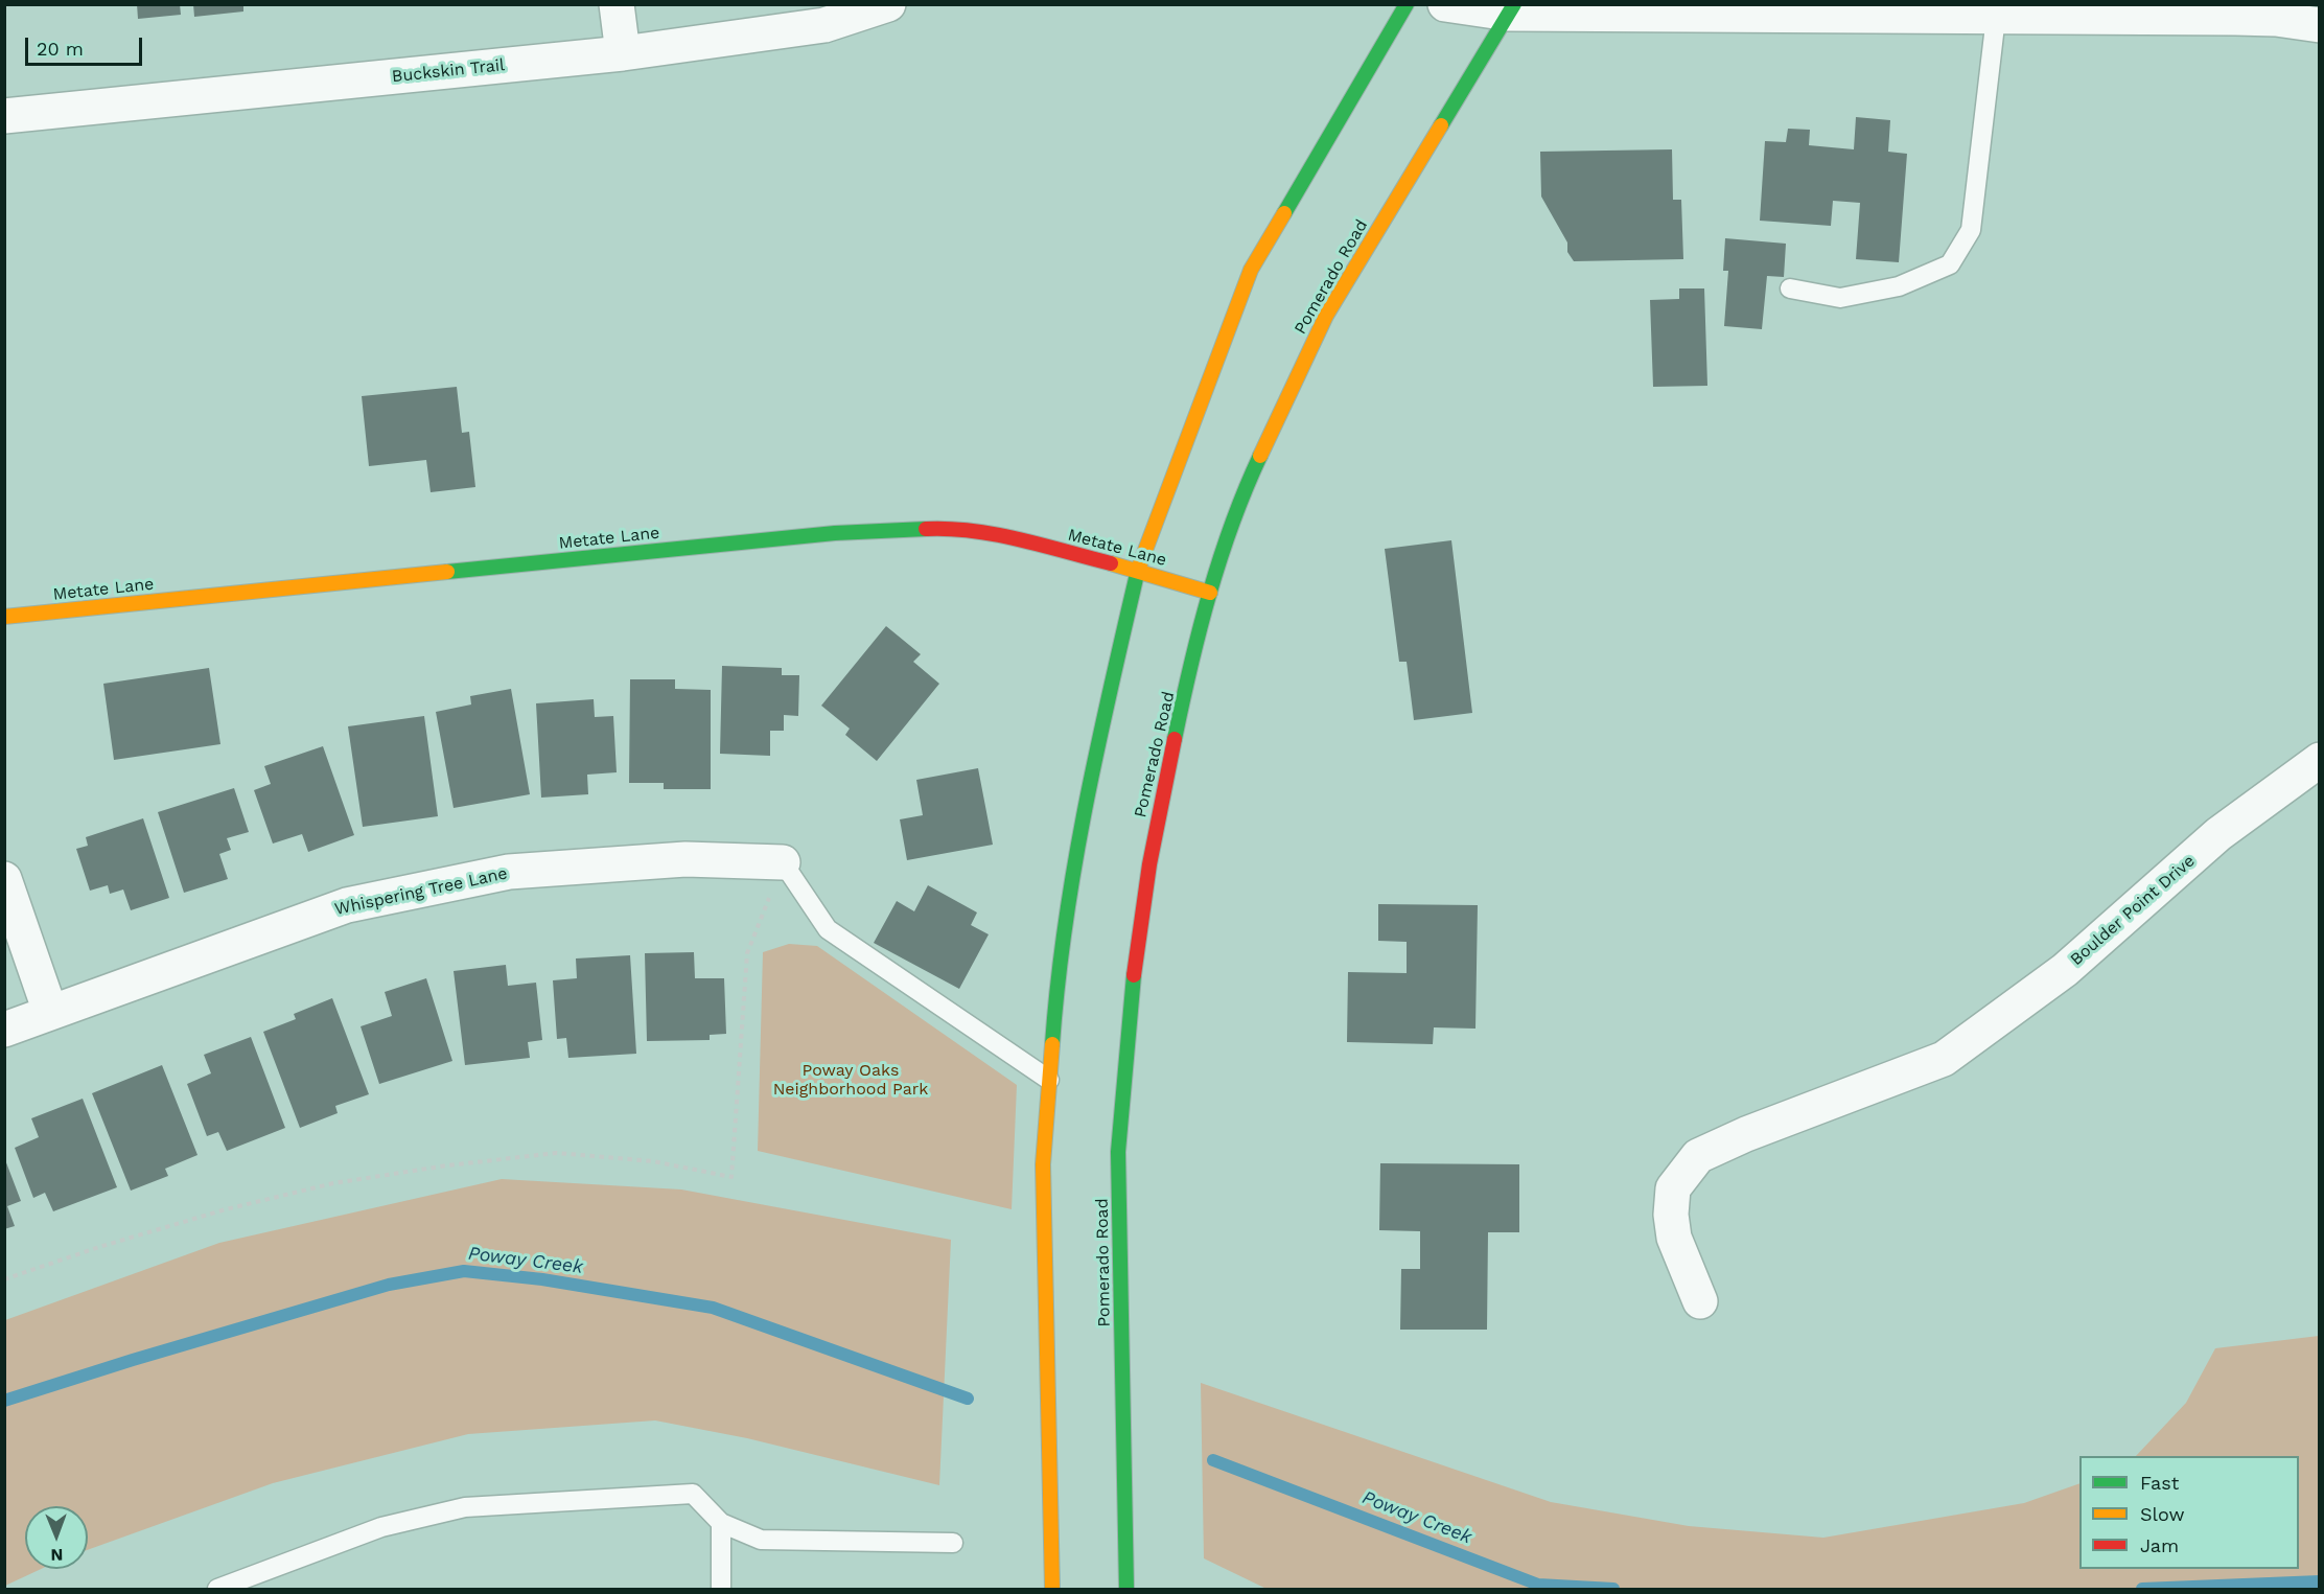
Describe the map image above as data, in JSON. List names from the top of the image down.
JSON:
{
  "streets": {
    "main road": ["Pomerado Road", "Metate Lane"],
    "street": ["Buckskin Trail", "Whispering Tree Lane", "Boulder Point Drive"]
  },
  "crossings": [
    ["Pomerado Road", "Metate Lane"]
  ],
  "water": ["Poway Creek"],
  "parks": ["Poway Oaks Neighborhood Park"],
  "legend": ["Fast", "Slow", "Jam"],
  "scale_bar": "20 m",
  "north": "bottom"
}
